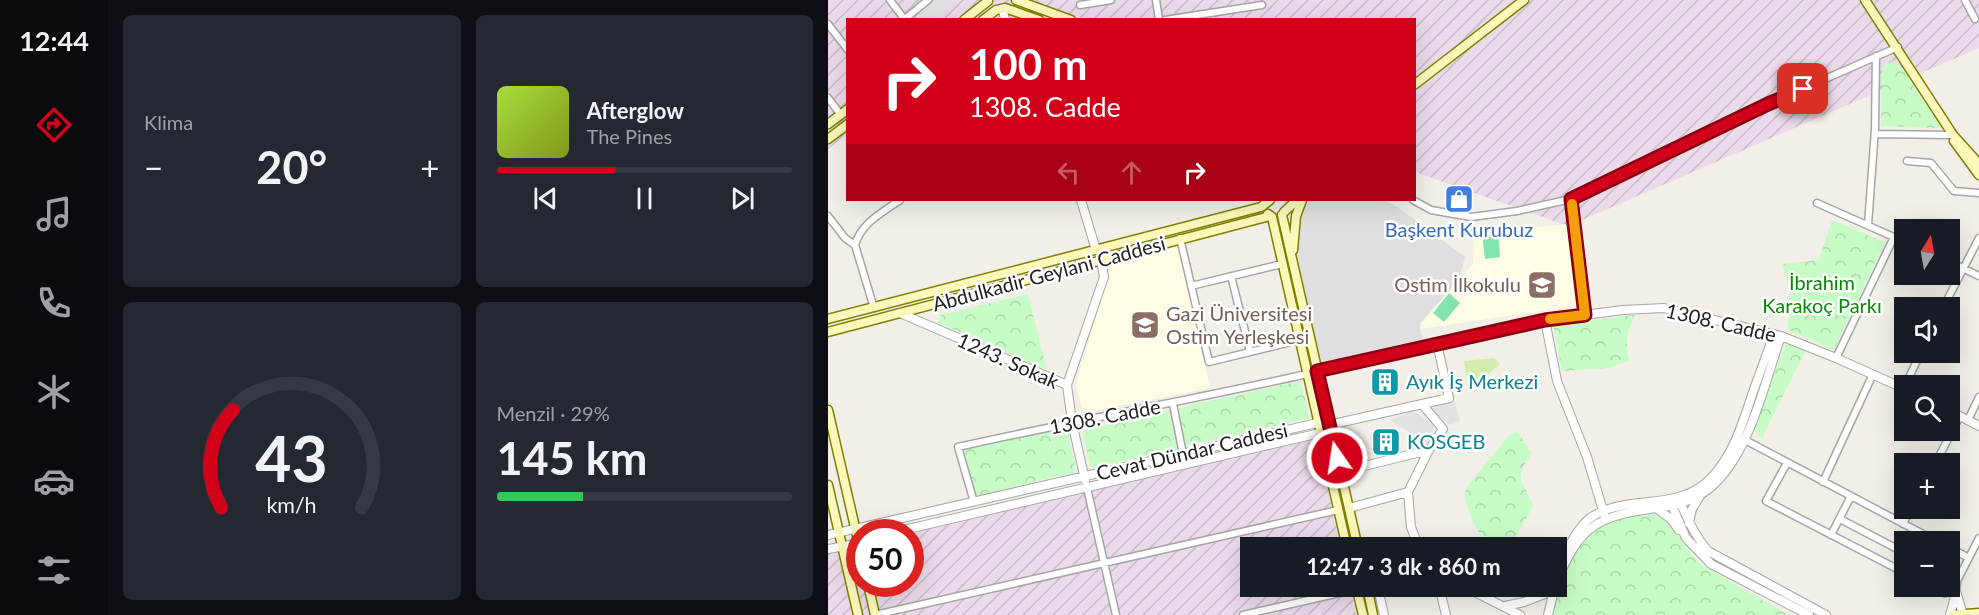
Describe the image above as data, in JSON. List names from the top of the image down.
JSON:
{
  "streets": {
    "main road": ["Abdulkadir Geylani Caddesi"],
    "street": ["1308. Cadde", "1243. Sokak", "Cevat Dündar Caddesi"]
  },
  "crossings": [
    ["Abdulkadir Geylani Caddesi", "1243. Sokak"],
    ["1308. Cadde", "1243. Sokak"],
    ["1308. Cadde", "Cevat Dündar Caddesi"],
    ["1243. Sokak", "Cevat Dündar Caddesi"]
  ],
  "parks": ["İbrahim Karakoç Parkı"],
  "places": {
    "shop": ["Başkent Kurubuz"],
    "school or university": ["Ostim İlkokulu", "Gazi Üniversitesi Ostim Yerleşkesi"],
    "building": ["Ayık İş Merkezi", "KOSGEB"]
  },
  "north": "top",
  "page": {
    "tabs": "12:44",
    "tile": [
      "Klima",
      ["Menzil · 29%", "145 km"]
    ],
    "turn": ["100 m", "1308. Cadde"],
    "song": ["Afterglow", "The Pines"],
    "heat": ["−", "20°", "+"],
    "map_buttons": ["+", "−"],
    "limit": "50",
    "trip": "12:47 · 3 dk · 860 m",
    "gauge": ["43", "km/h"]
  }
}
